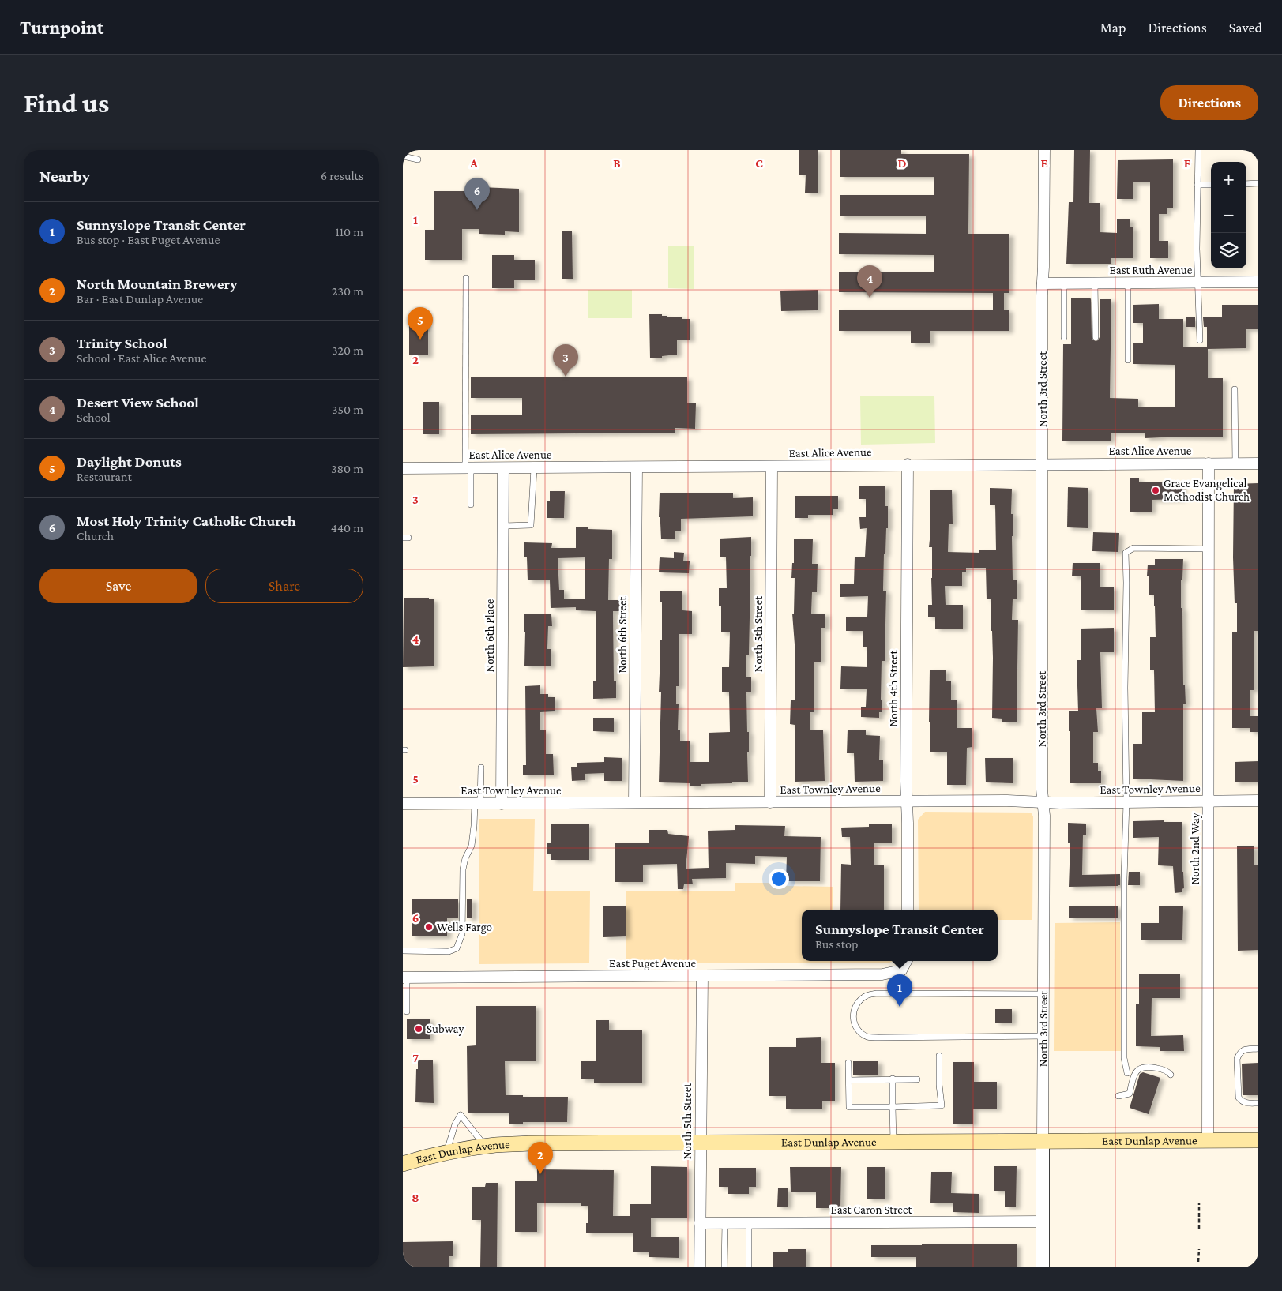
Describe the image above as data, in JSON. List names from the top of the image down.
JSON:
{
  "streets": {
    "main road": ["East Dunlap Avenue"],
    "street": [
      "East Ruth Avenue",
      "North 3rd Street",
      "East Alice Avenue",
      "North 5th Street",
      "North 6th Street",
      "North 6th Place",
      "North 4th Street",
      "East Townley Avenue",
      "North 2nd Way",
      "East Puget Avenue",
      "East Caron Street"
    ]
  },
  "crossings": [
    ["East Ruth Avenue", "North 3rd Street"],
    ["North 3rd Street", "East Alice Avenue"],
    ["North 3rd Street", "East Townley Avenue"],
    ["North 3rd Street", "East Dunlap Avenue"],
    ["North 3rd Street", "East Caron Street"],
    ["East Alice Avenue", "North 5th Street"],
    ["East Alice Avenue", "North 6th Street"],
    ["East Alice Avenue", "North 6th Place"],
    ["East Alice Avenue", "North 4th Street"],
    ["East Alice Avenue", "North 2nd Way"],
    ["North 5th Street", "East Townley Avenue"],
    ["North 5th Street", "East Puget Avenue"],
    ["North 5th Street", "East Dunlap Avenue"],
    ["North 5th Street", "East Caron Street"],
    ["North 6th Street", "East Townley Avenue"],
    ["North 6th Place", "East Townley Avenue"],
    ["North 4th Street", "East Townley Avenue"],
    ["East Townley Avenue", "North 2nd Way"],
    ["North 2nd Way", "East Dunlap Avenue"]
  ],
  "places": ["Grace Evangelical Methodist Church", "Wells Fargo", "Subway"],
  "page": {
    "header": "Turnpoint",
    "nav": ["Map", "Directions", "Saved"],
    "buttons": [
      "Directions",
      ["Save", "Share"]
    ],
    "title": "Find us",
    "heading": ["Nearby", "6 results"],
    "map_buttons": ["+", "−"],
    "pins": [
      "6",
      "4",
      "5",
      "3",
      "1",
      "2"
    ],
    "list": [
      {
        "mark": "1",
        "name": "Sunnyslope Transit Center",
        "note": "Bus stop · East Puget Avenue",
        "value": "110 m"
      },
      {
        "mark": "2",
        "name": "North Mountain Brewery",
        "note": "Bar · East Dunlap Avenue",
        "value": "230 m"
      },
      {
        "mark": "3",
        "name": "Trinity School",
        "note": "School · East Alice Avenue",
        "value": "320 m"
      },
      {
        "mark": "4",
        "name": "Desert View School",
        "note": "School",
        "value": "350 m"
      },
      {
        "mark": "5",
        "name": "Daylight Donuts",
        "note": "Restaurant",
        "value": "380 m"
      },
      {
        "mark": "6",
        "name": "Most Holy Trinity Catholic Church",
        "note": "Church",
        "value": "440 m"
      }
    ],
    "popup": ["Sunnyslope Transit Center", "Bus stop"]
  },
  "grid": {
    "columns": [
      "A",
      "B",
      "C",
      "D",
      "E",
      "F"
    ],
    "rows": [
      "1",
      "2",
      "3",
      "4",
      "5",
      "6",
      "7",
      "8"
    ]
  }
}
